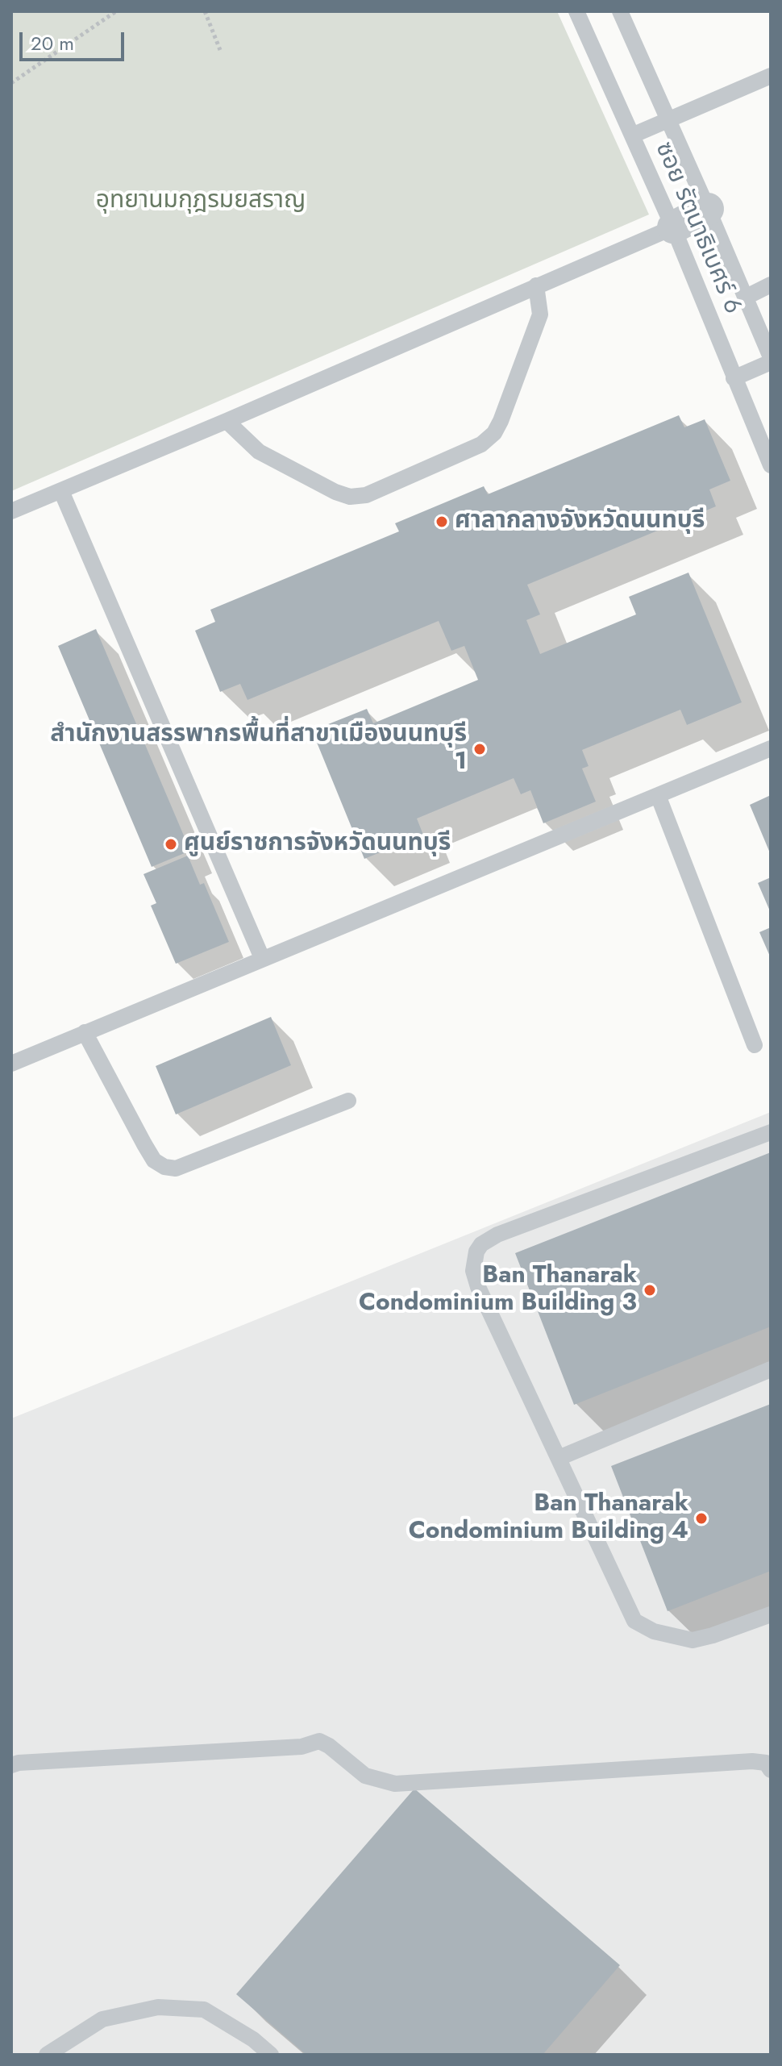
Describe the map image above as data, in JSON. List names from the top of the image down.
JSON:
{
  "streets": {
    "lane": ["ซอย รัตนาธิเบศร์ 6"]
  },
  "parks": ["อุทยานมกุฎรมยสราญ"],
  "places": [
    "ศาลากลางจังหวัดนนทบุรี",
    "สำนักงานสรรพากรพื้นที่สาขาเมืองนนทบุรี 1",
    "ศูนย์ราชการจังหวัดนนทบุรี",
    "Ban Thanarak Condominium Building 3",
    "Ban Thanarak Condominium Building 4"
  ],
  "scale_bar": "20 m"
}
